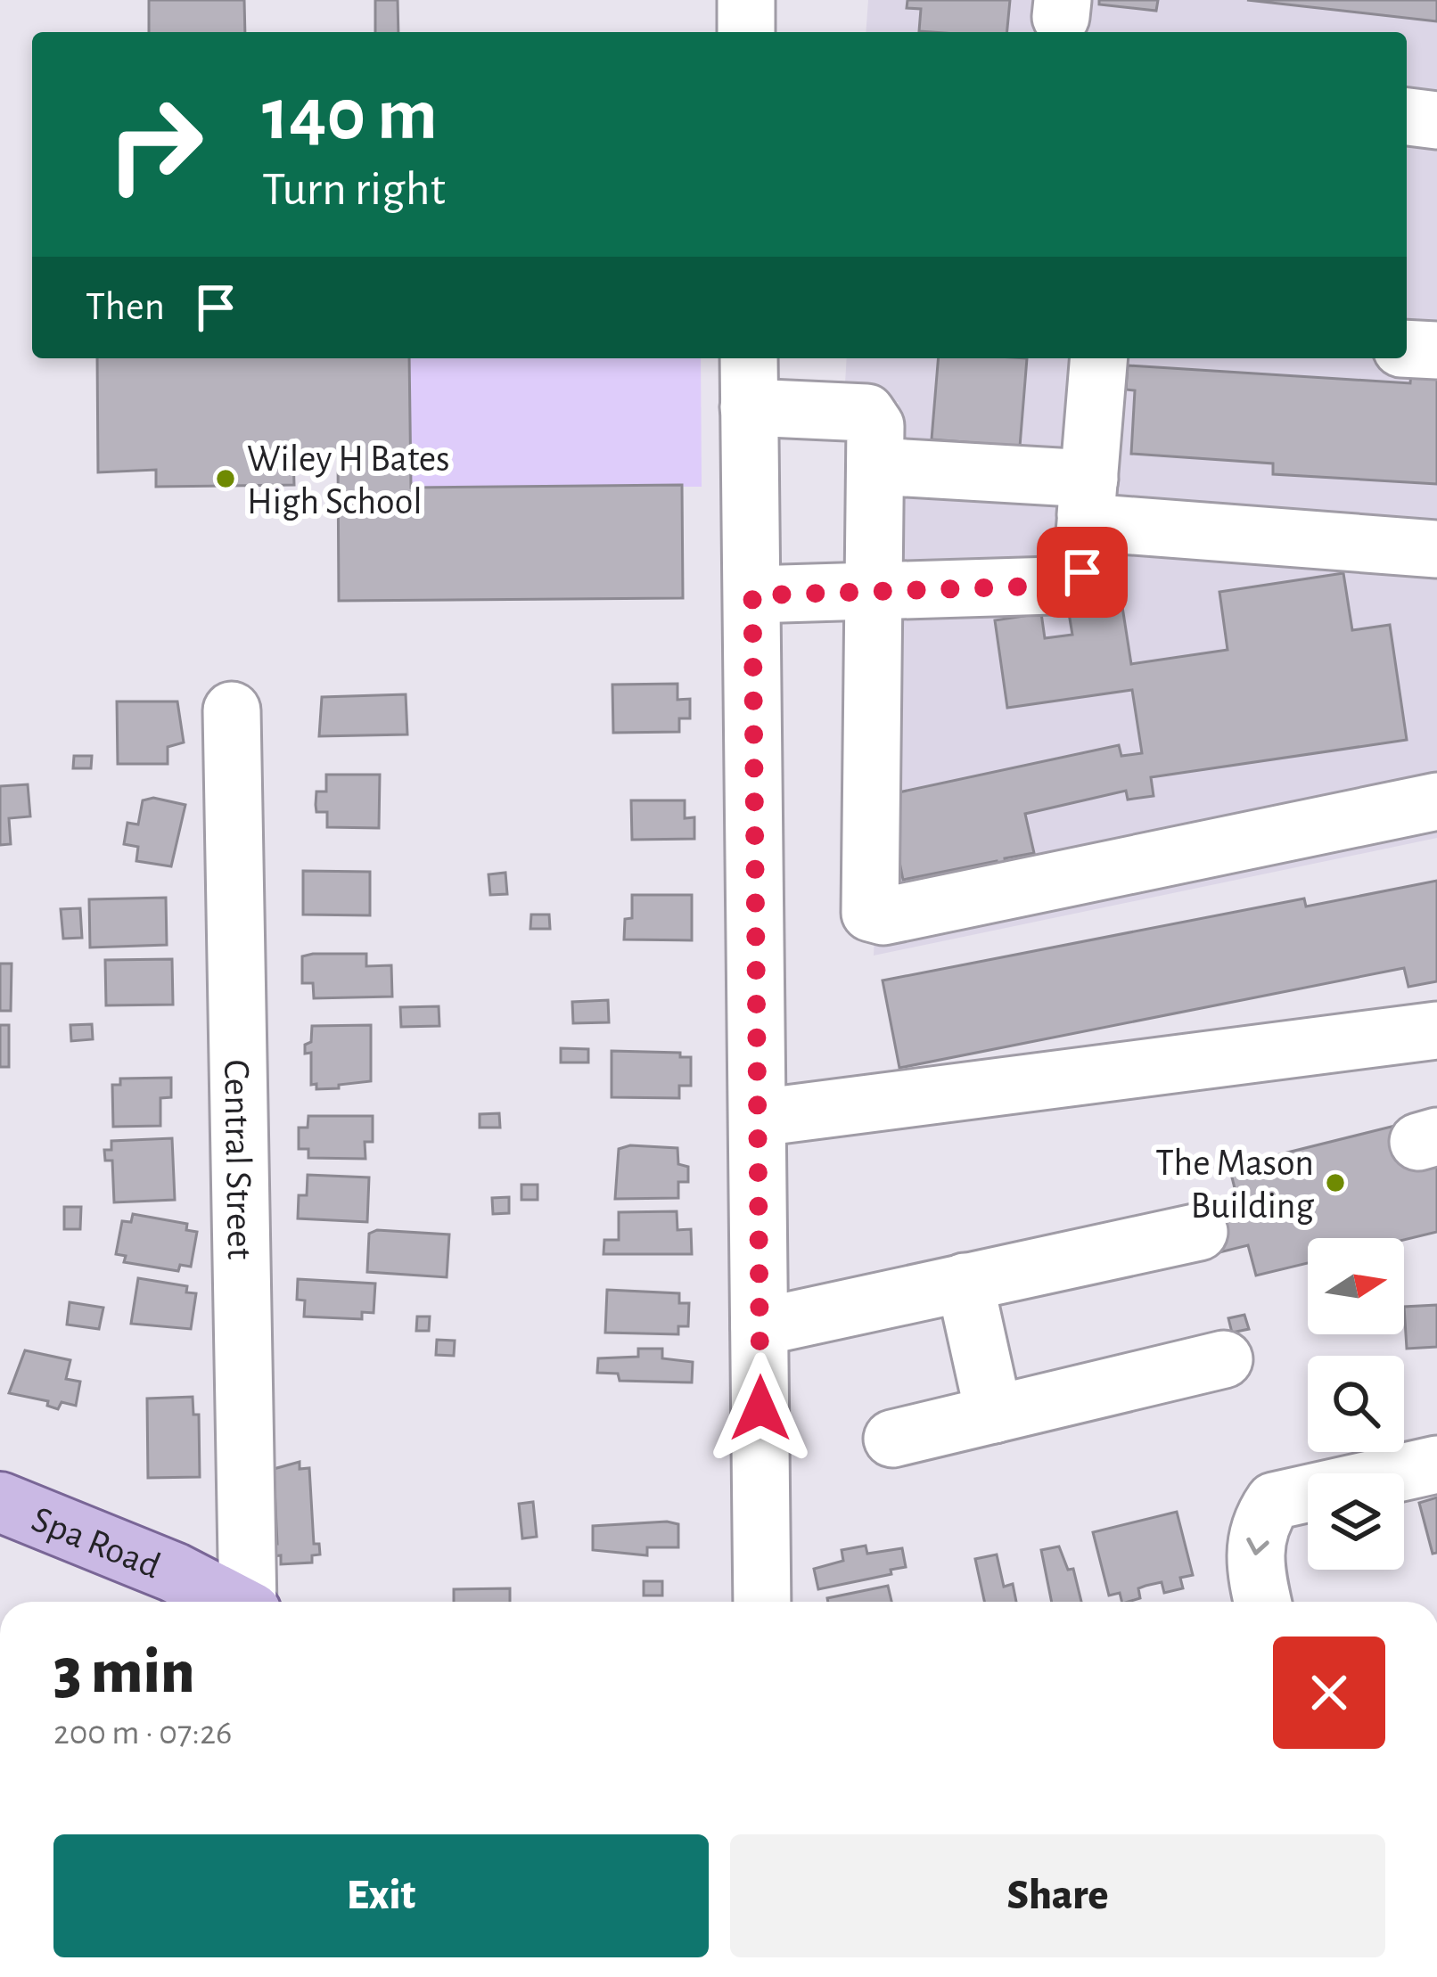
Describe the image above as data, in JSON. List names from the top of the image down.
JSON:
{
  "streets": {
    "main road": ["Spa Road"],
    "street": ["Central Street"]
  },
  "places": ["Wiley H Bates High School", "The Mason Building"],
  "north": "right",
  "page": {
    "turn": ["140 m", "Turn right"],
    "then": "Then",
    "heading": ["3 min", "200 m · 07:26"],
    "buttons": ["Exit", "Share"]
  }
}
